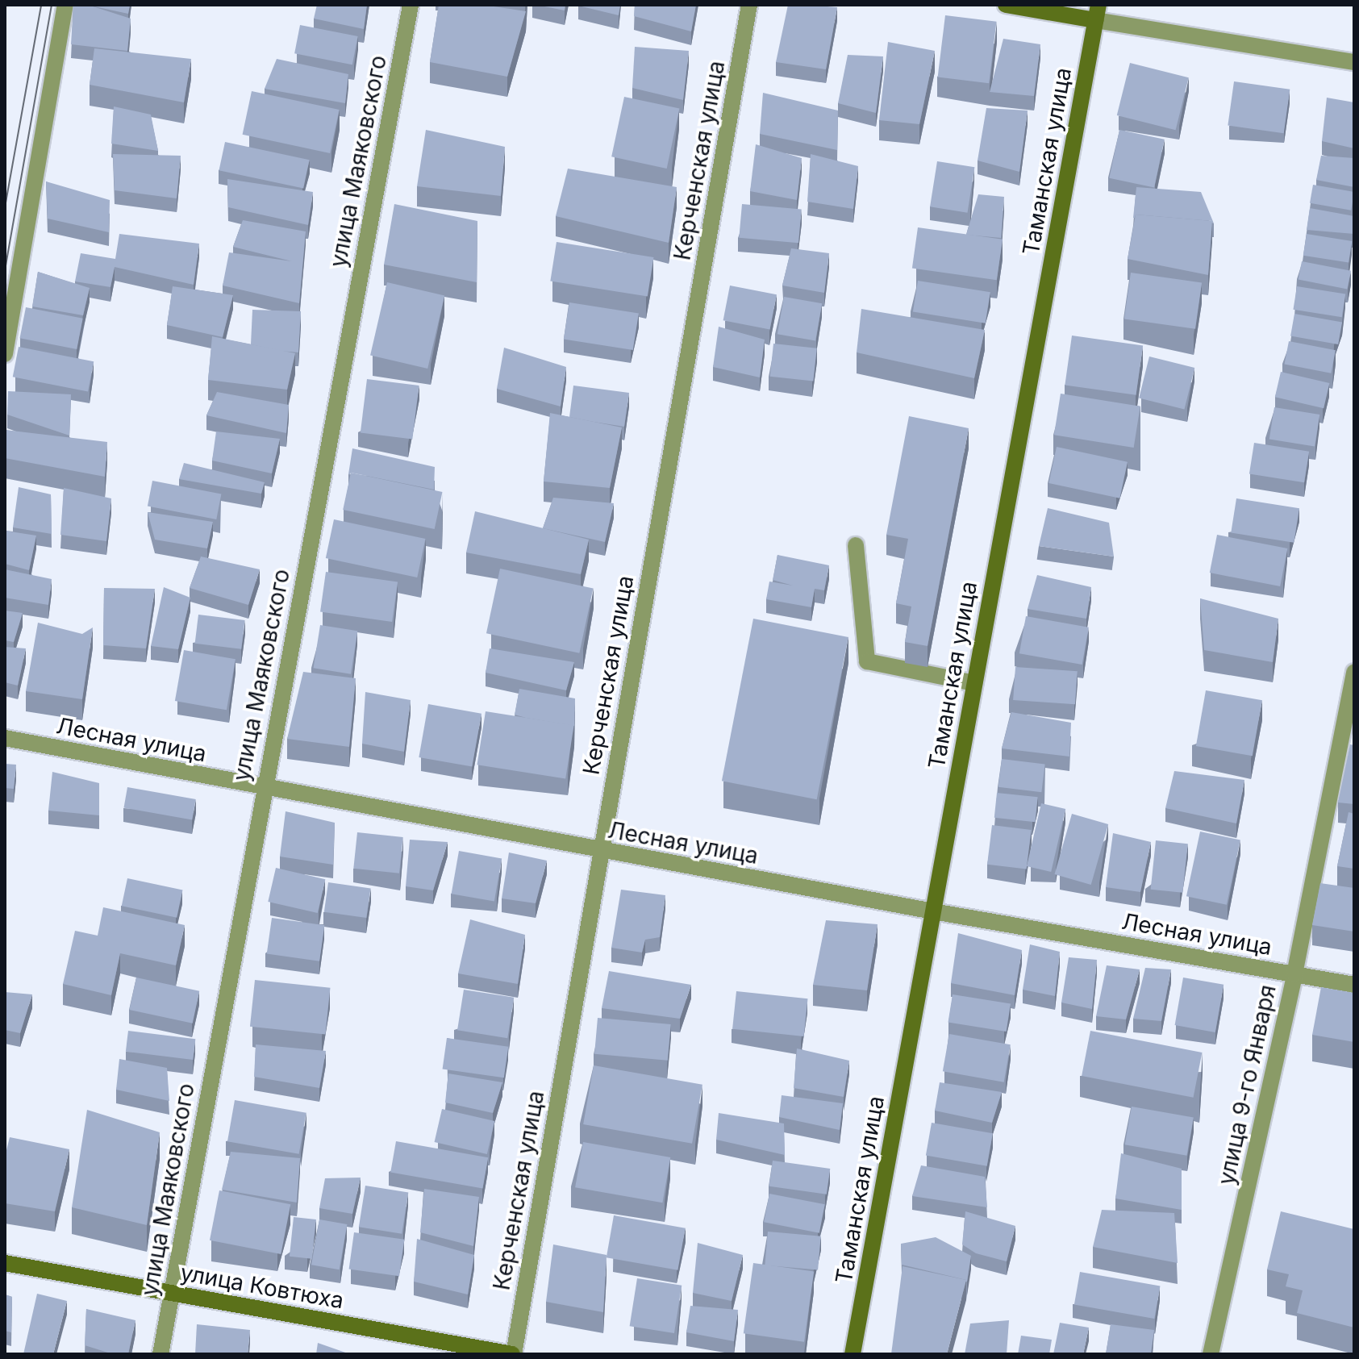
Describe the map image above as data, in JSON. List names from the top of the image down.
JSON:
{
  "streets": {
    "street": [
      "Керченская улица",
      "улица Маяковского",
      "Таманская улица",
      "Лесная улица",
      "улица 9-го Января",
      "улица Ковтюха"
    ]
  },
  "crossings": [
    ["Керченская улица", "Лесная улица"],
    ["Керченская улица", "улица Ковтюха"],
    ["улица Маяковского", "Лесная улица"],
    ["улица Маяковского", "улица Ковтюха"],
    ["Таманская улица", "Лесная улица"],
    ["Лесная улица", "улица 9-го Января"]
  ]
}
